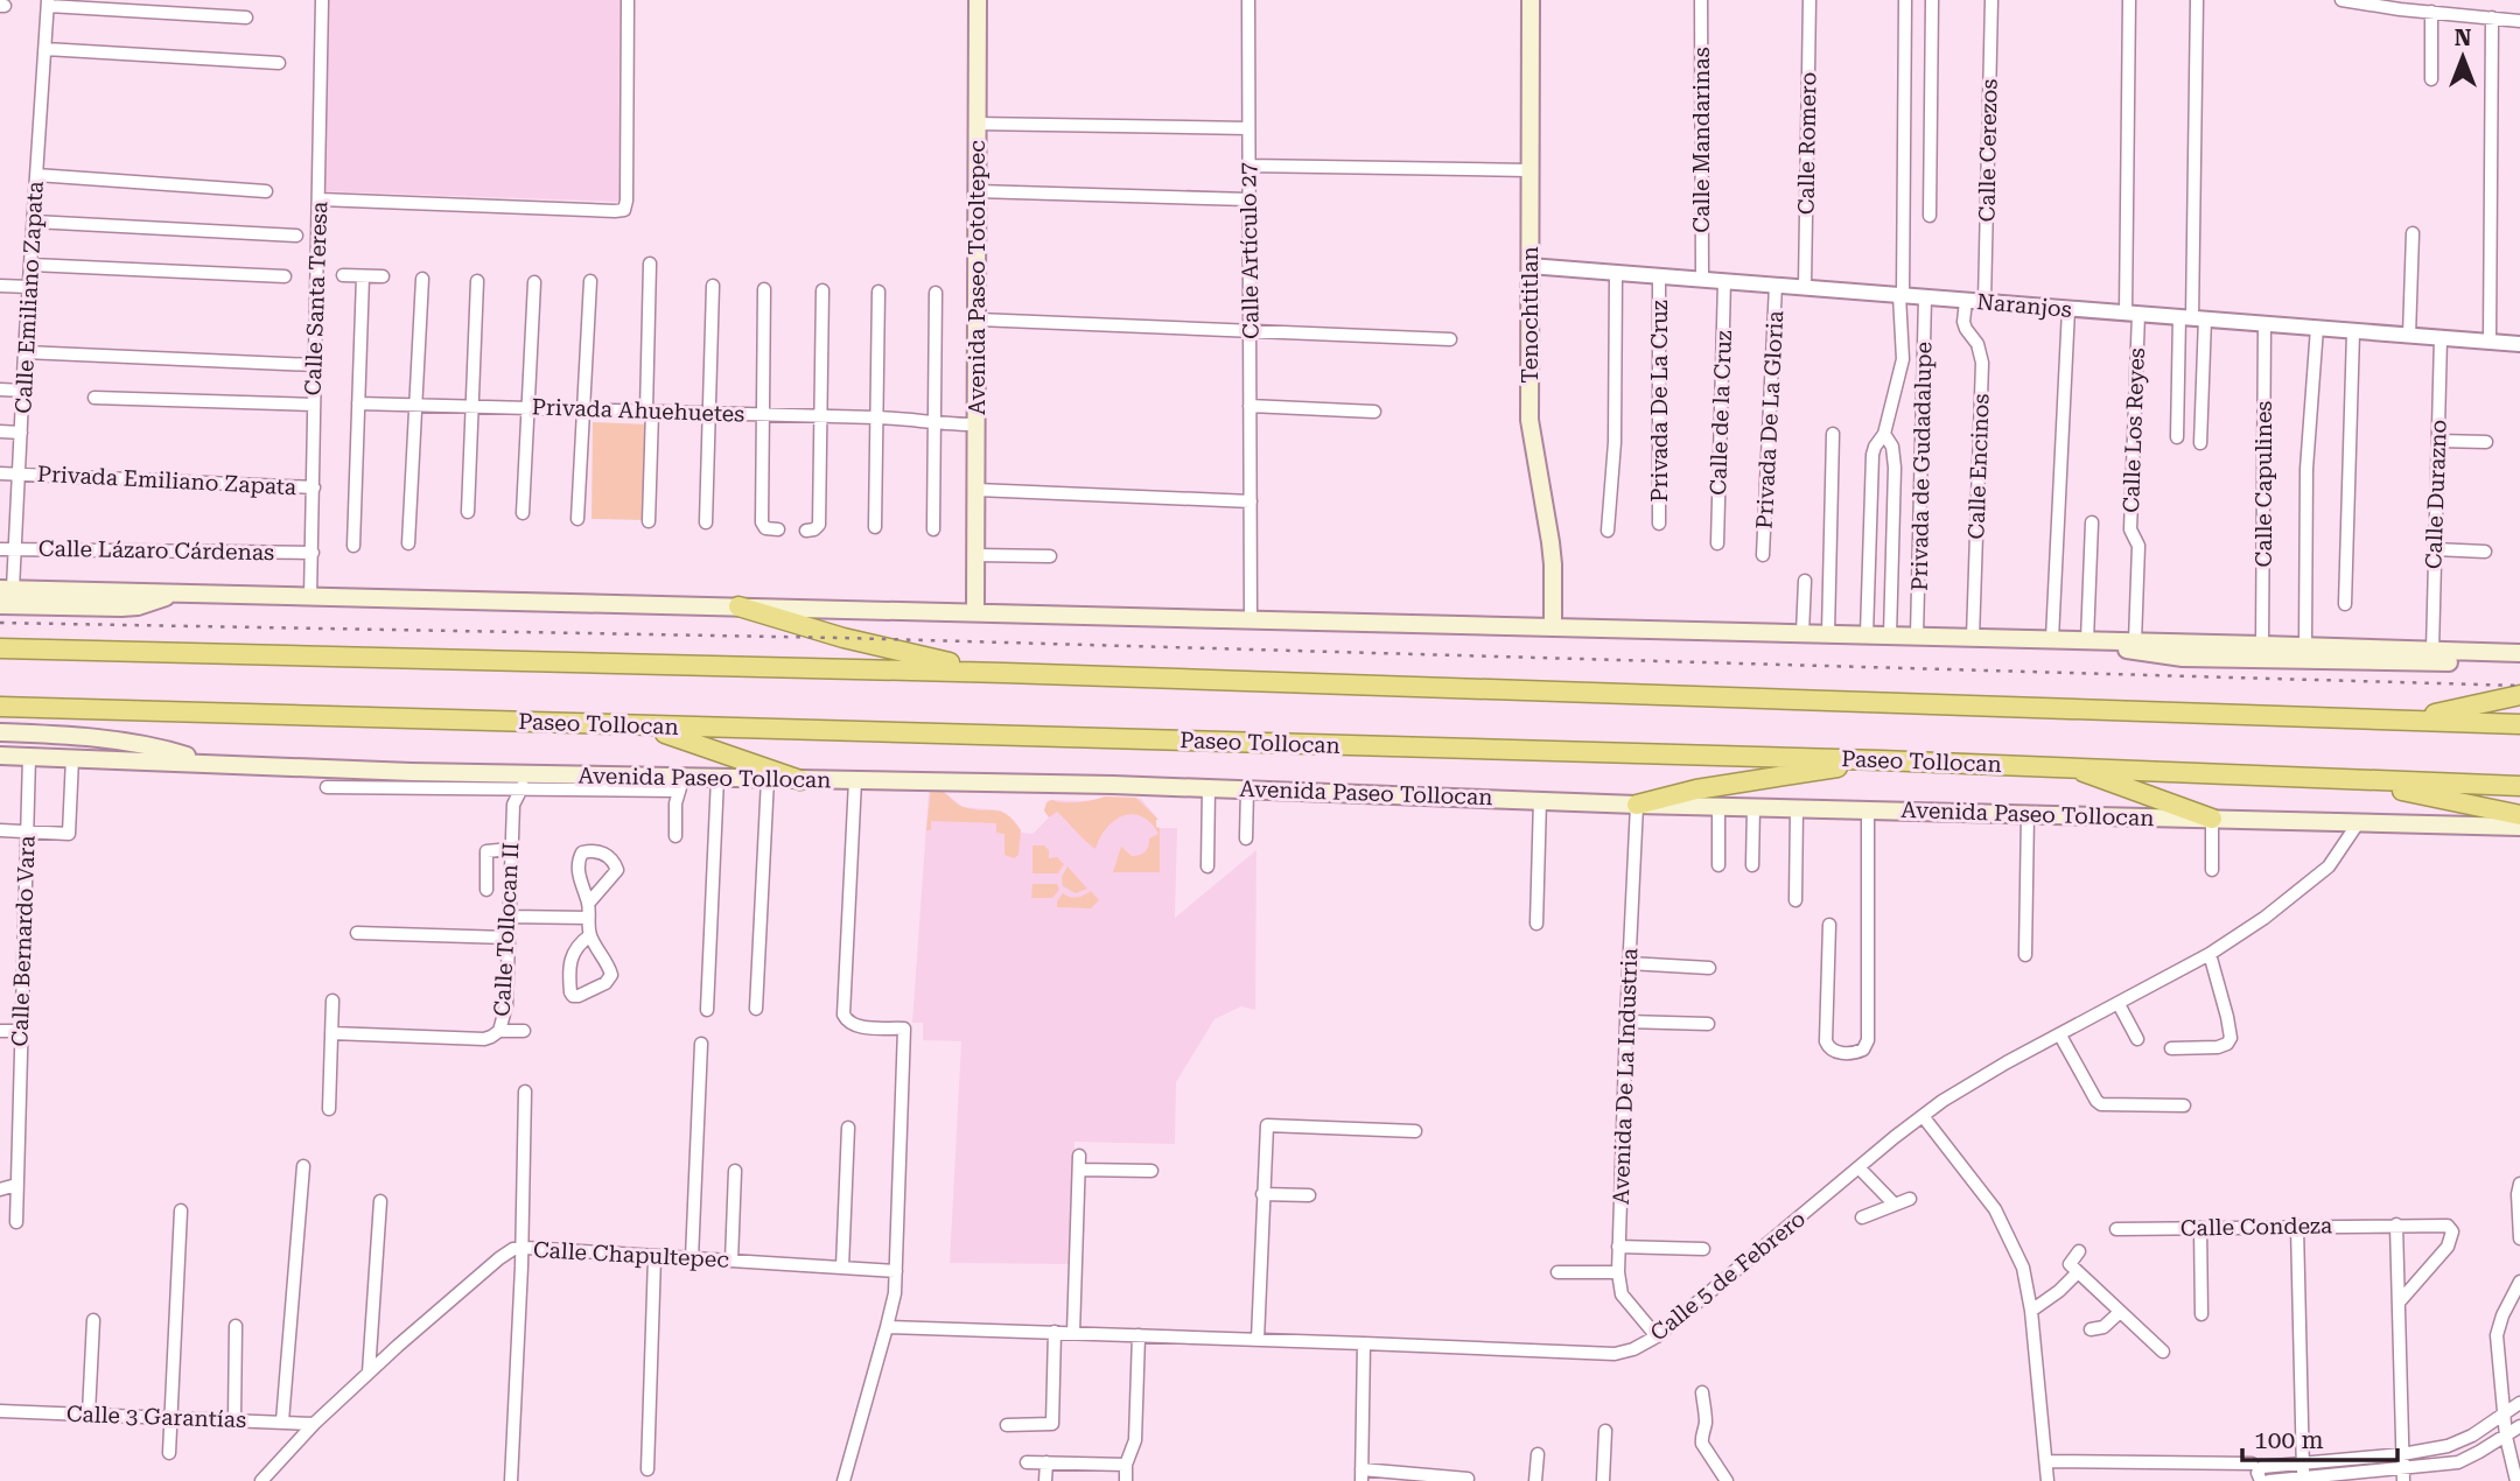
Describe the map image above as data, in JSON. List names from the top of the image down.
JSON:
{
  "streets": {
    "highway": ["Paseo Tollocan"],
    "main road": ["Avenida Paseo Totoltepec", "Tenochtitlan", "Avenida Paseo Tollocan"],
    "street": [
      "Calle Mandarinas",
      "Calle Romero",
      "Calle Cerezos",
      "Calle Artículo 27",
      "Calle Emiliano Zapata",
      "Calle Santa Teresa",
      "Naranjos",
      "Privada De La Cruz",
      "Privada Ahuehuetes",
      "Calle de la Cruz",
      "Privada De La Gloria",
      "Calle Los Reyes",
      "Privada de Gudadalupe",
      "Calle Encinos",
      "Privada Emiliano Zapata",
      "Calle Capulines",
      "Calle Durazno",
      "Calle Lázaro Cárdenas",
      "Calle Tollocan II",
      "Calle Bernardo Vara",
      "Avenida De La Industria",
      "Calle Condeza",
      "Calle Chapultepec",
      "Calle 5 de Febrero",
      "Calle 3 Garantías"
    ]
  },
  "crossings": [
    ["Calle Mandarinas", "Naranjos"],
    ["Calle Romero", "Naranjos"],
    ["Calle Cerezos", "Naranjos"],
    ["Avenida Paseo Totoltepec", "Privada Ahuehuetes"],
    ["Calle Emiliano Zapata", "Privada Emiliano Zapata"],
    ["Calle Emiliano Zapata", "Calle Lázaro Cárdenas"],
    ["Calle Santa Teresa", "Privada Emiliano Zapata"],
    ["Calle Santa Teresa", "Calle Lázaro Cárdenas"],
    ["Naranjos", "Tenochtitlan"],
    ["Naranjos", "Privada De La Cruz"],
    ["Naranjos", "Calle de la Cruz"],
    ["Naranjos", "Privada De La Gloria"],
    ["Naranjos", "Calle Los Reyes"],
    ["Naranjos", "Privada de Gudadalupe"],
    ["Naranjos", "Calle Encinos"],
    ["Naranjos", "Calle Capulines"],
    ["Naranjos", "Calle Durazno"],
    ["Avenida Paseo Tollocan", "Calle Tollocan II"],
    ["Avenida Paseo Tollocan", "Calle Bernardo Vara"],
    ["Avenida Paseo Tollocan", "Avenida De La Industria"],
    ["Avenida Paseo Tollocan", "Calle 5 de Febrero"],
    ["Avenida De La Industria", "Calle 5 de Febrero"],
    ["Calle Chapultepec", "Calle 3 Garantías"]
  ],
  "scale_bar": "100 m",
  "north": "top"
}
